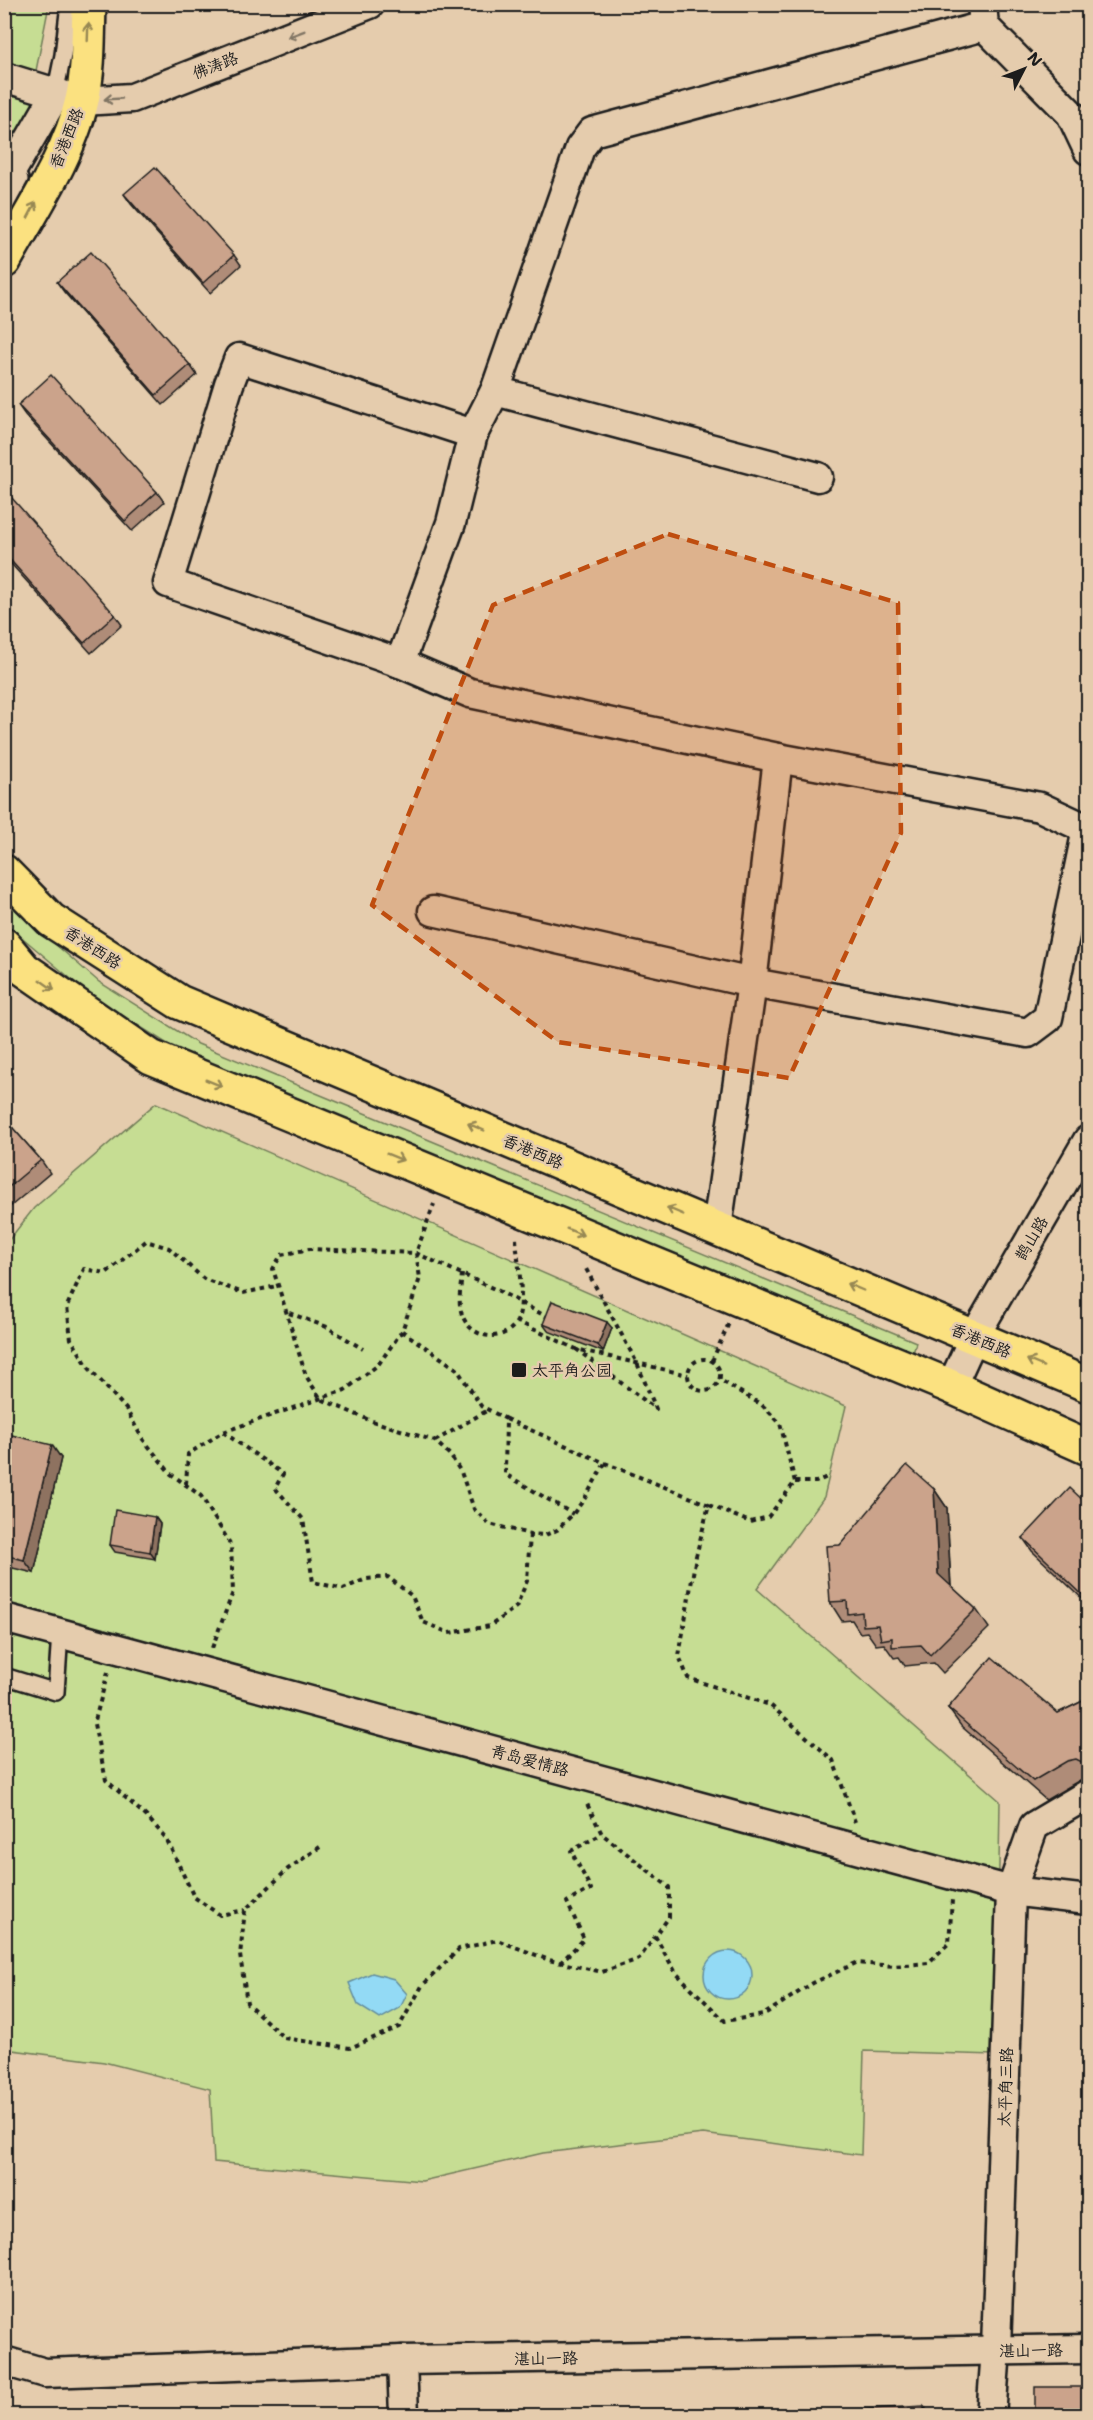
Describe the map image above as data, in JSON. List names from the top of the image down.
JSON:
{
  "streets": {
    "main road": ["香港西路"],
    "street": [
      "佛涛路",
      "鹊山路",
      "青岛爱情路",
      "太平角三路",
      "湛山一路"
    ]
  },
  "crossings": [
    ["佛涛路", "香港西路"],
    ["香港西路", "鹊山路"],
    ["青岛爱情路", "太平角三路"],
    ["太平角三路", "湛山一路"]
  ],
  "one_way": ["佛涛路", "香港西路"],
  "places": {
    "transit": ["太平角公园"]
  },
  "north": "top right"
}
